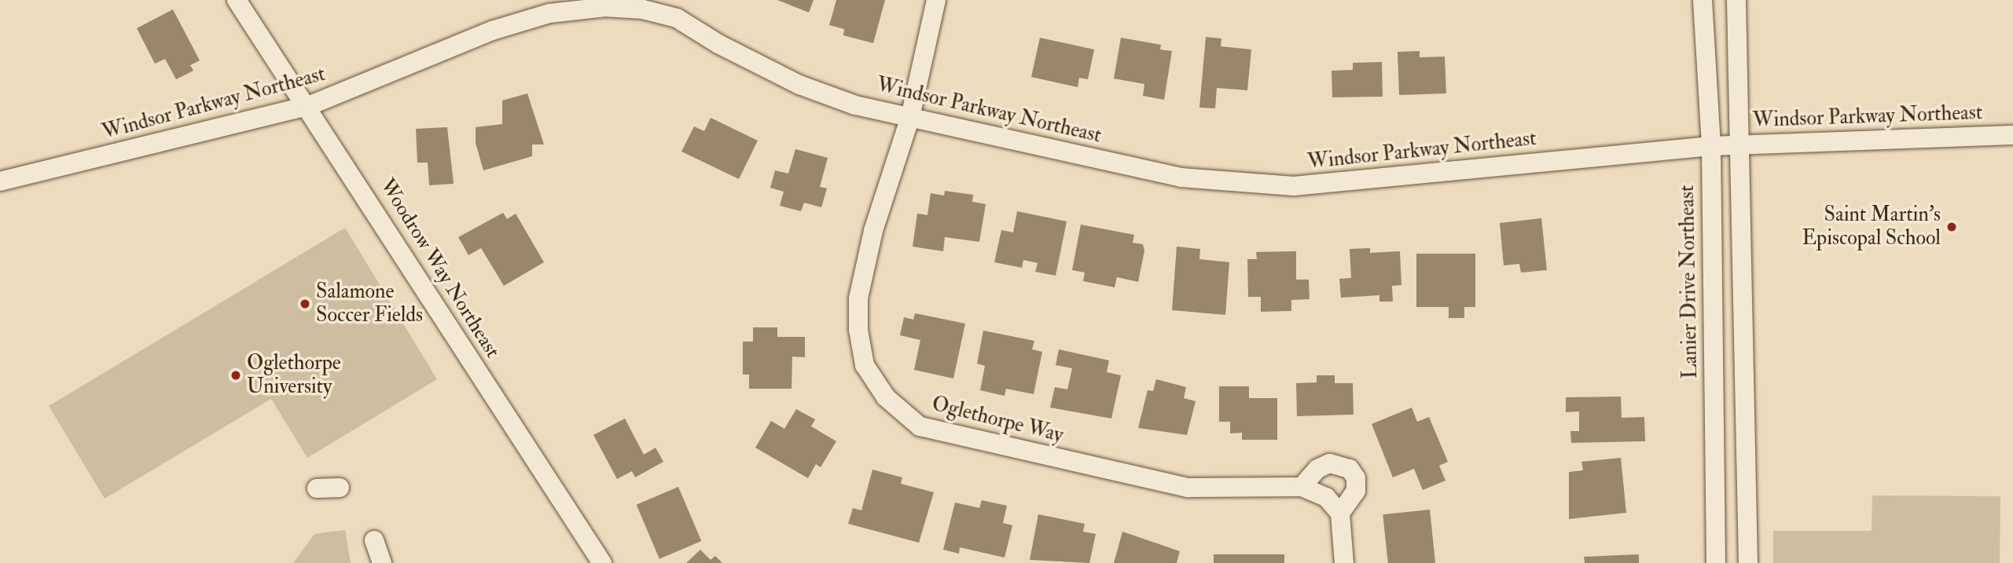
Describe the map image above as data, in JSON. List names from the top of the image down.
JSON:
{
  "streets": {
    "street": [
      "Windsor Parkway Northeast",
      "Woodrow Way Northeast",
      "Lanier Drive Northeast",
      "Oglethorpe Way"
    ]
  },
  "crossings": [
    ["Windsor Parkway Northeast", "Woodrow Way Northeast"],
    ["Windsor Parkway Northeast", "Lanier Drive Northeast"],
    ["Windsor Parkway Northeast", "Oglethorpe Way"]
  ],
  "places": ["Saint Martin's Episcopal School", "Salamone Soccer Fields", "Oglethorpe University"]
}
